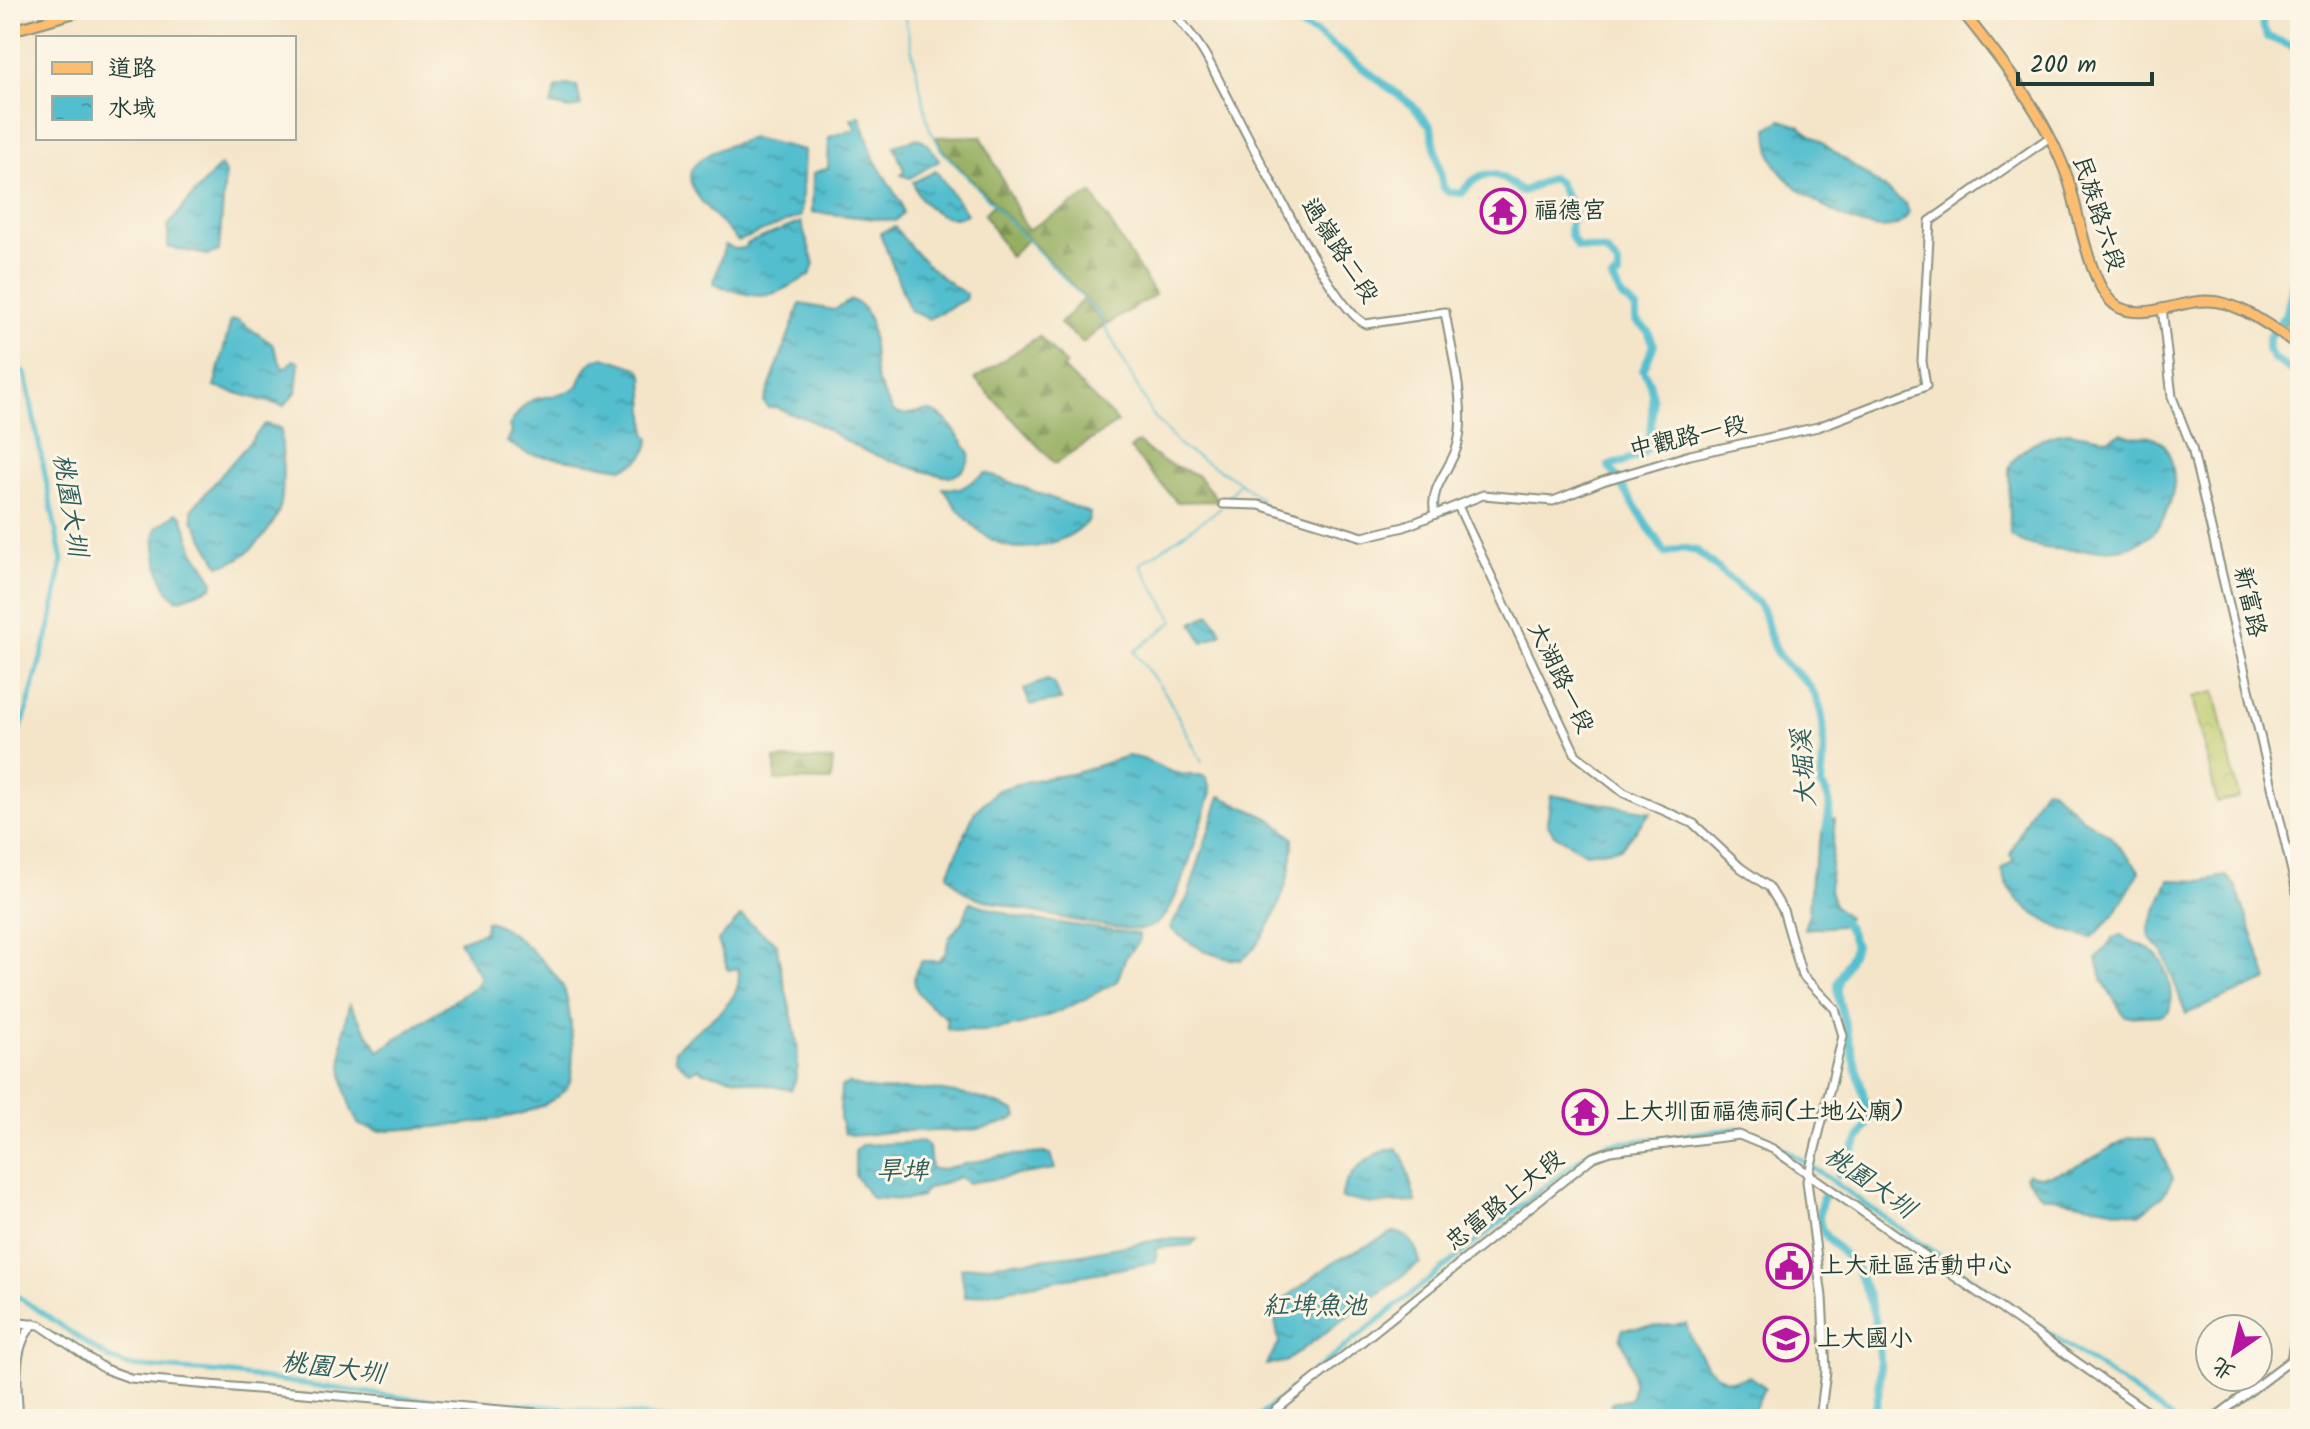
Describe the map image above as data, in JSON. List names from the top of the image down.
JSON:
{
  "streets": {
    "main road": ["民族路六段"],
    "street": [
      "過嶺路二段",
      "中觀路一段",
      "新富路",
      "大湖路一段",
      "忠富路上大段"
    ]
  },
  "crossings": [
    ["民族路六段", "中觀路一段"],
    ["民族路六段", "新富路"],
    ["中觀路一段", "大湖路一段"],
    ["大湖路一段", "忠富路上大段"]
  ],
  "water": [
    "桃園大圳",
    "大堀溪",
    "旱埤",
    "紅埤魚池"
  ],
  "places": {
    "temple": ["福德宮", "上大圳面福德祠(土地公廟)"],
    "public building": ["上大社區活動中心"],
    "school or university": ["上大國小"]
  },
  "legend": ["道路", "水域"],
  "scale_bar": "200 m",
  "north": "bottom left"
}
